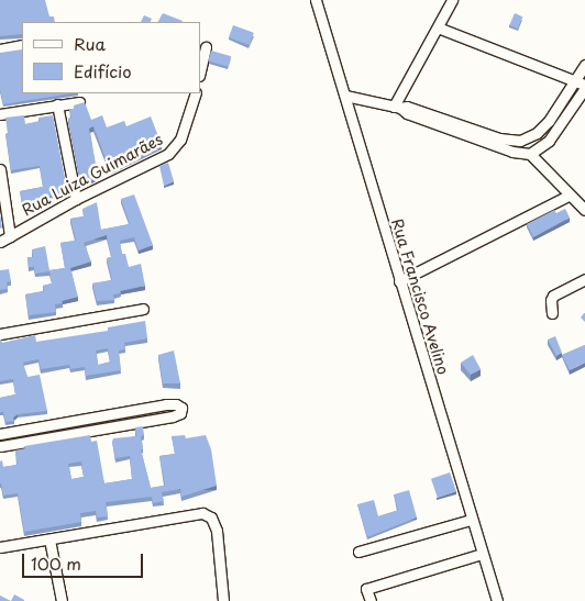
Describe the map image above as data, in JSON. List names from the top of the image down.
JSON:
{
  "streets": {
    "street": ["Rua Luiza Guimarães", "Rua Francisco Avelino"]
  },
  "legend": ["Rua", "Edifício"],
  "scale_bar": "100 m"
}
